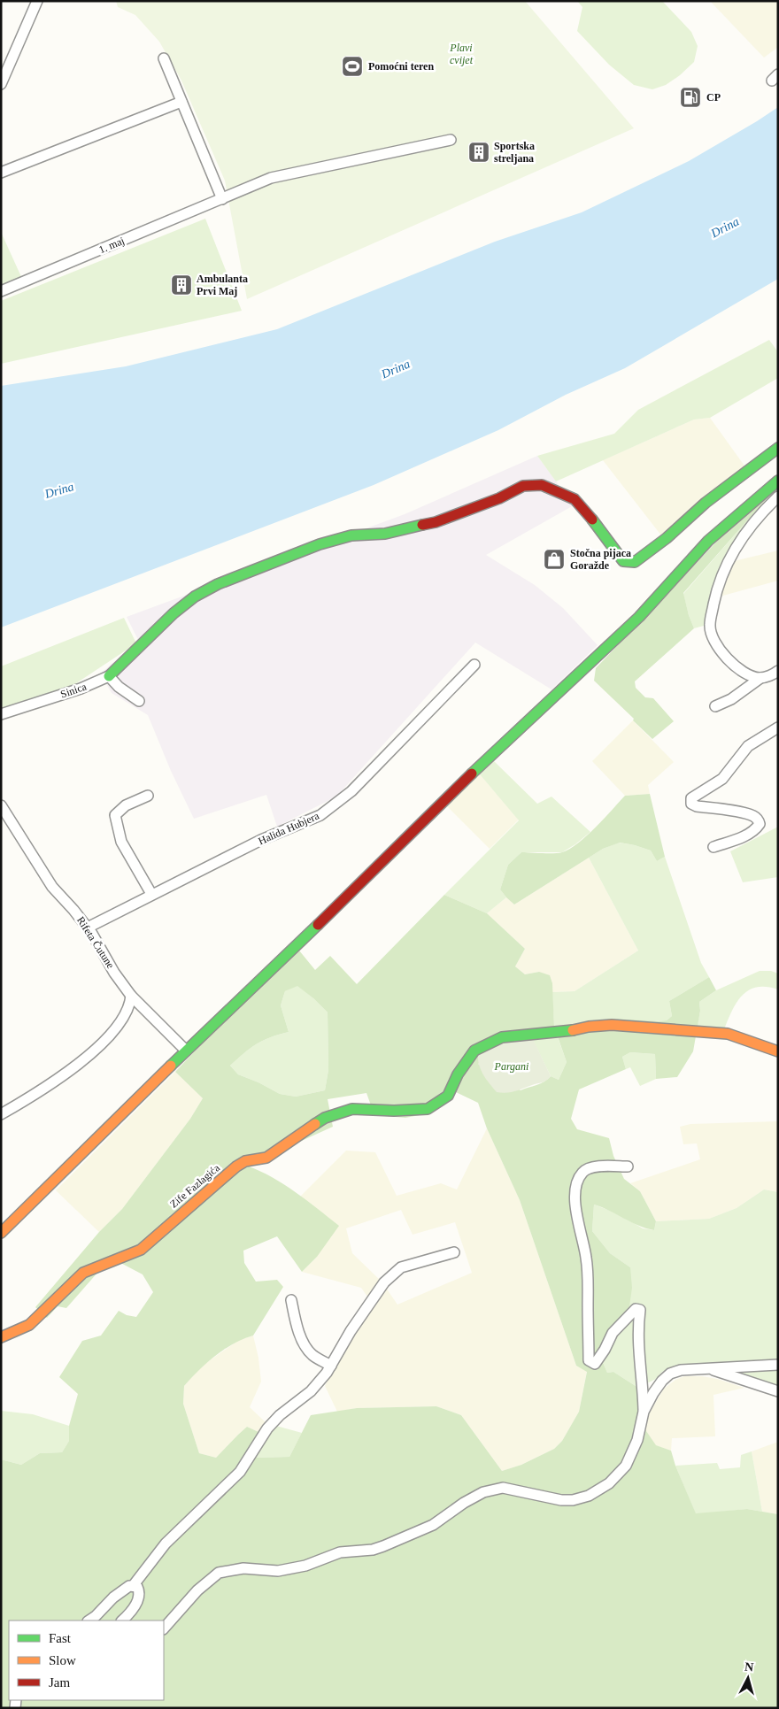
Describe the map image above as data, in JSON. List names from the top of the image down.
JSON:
{
  "streets": {
    "street": [
      "1. maj",
      "Sinica",
      "Halida Hubjera",
      "Rifeta Čutune",
      "Zife Fazlagića"
    ]
  },
  "crossings": [
    ["Halida Hubjera", "Rifeta Čutune"]
  ],
  "water": ["Drina"],
  "parks": ["Plavi cvijet", "Pargani"],
  "places": {
    "sports": ["Pomoćni teren"],
    "fuel station": ["CP"],
    "building": ["Sportska streljana", "Ambulanta Prvi Maj"],
    "shop": ["Stočna pijaca Goražde"]
  },
  "legend": ["Fast", "Slow", "Jam"],
  "north": "top"
}
